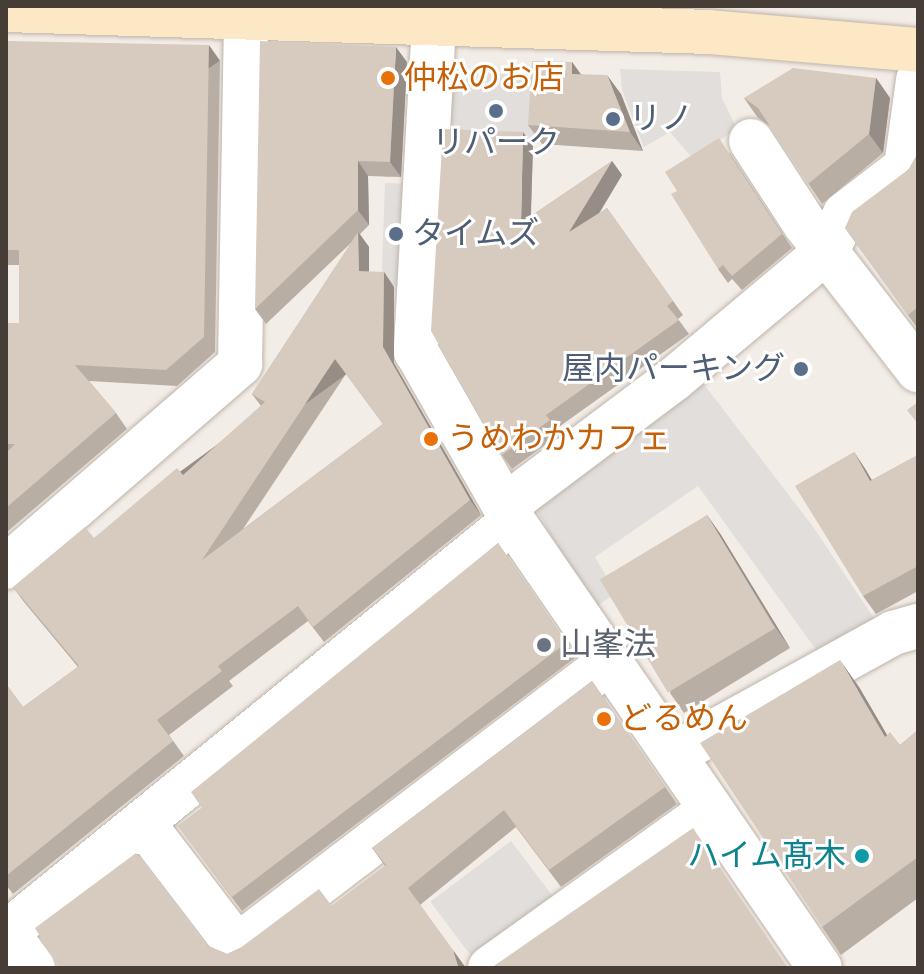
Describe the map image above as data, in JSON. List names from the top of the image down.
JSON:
{
  "places": [
    "仲松のお店",
    "リパーク",
    "リノ",
    "タイムズ",
    "屋内パーキング",
    "うめわかカフェ",
    "山峯法",
    "どるめん",
    "ハイム髙木"
  ]
}
